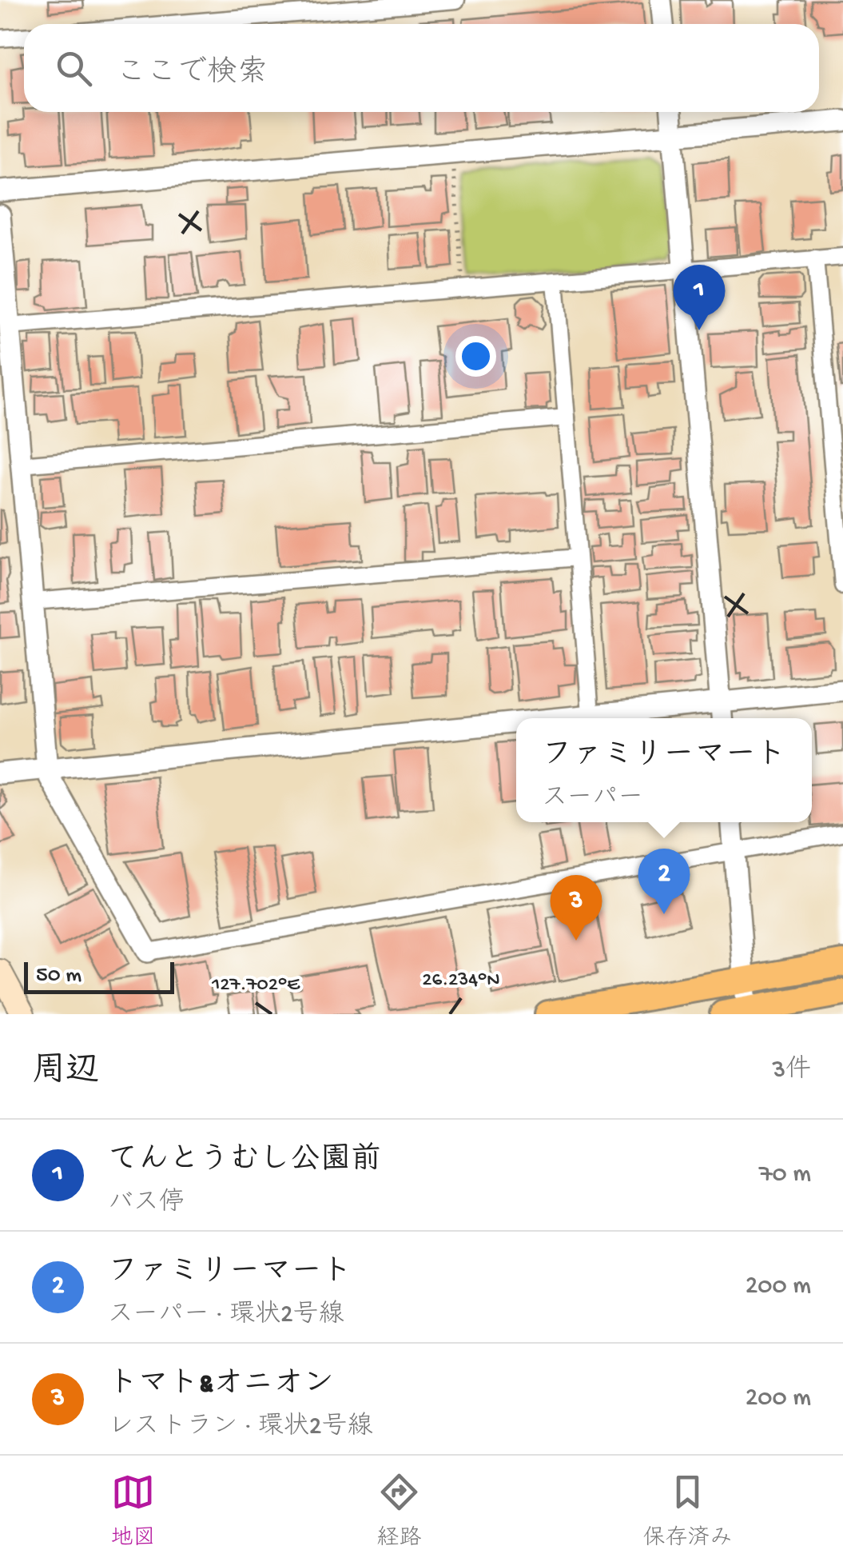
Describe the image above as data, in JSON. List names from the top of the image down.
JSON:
{
  "scale_bar": "50 m",
  "page": {
    "search": "ここで検索",
    "pins": ["1", "2", "3"],
    "popup": ["ファミリーマート", "スーパー"],
    "scale": "50 m",
    "heading": ["周辺", "3件"],
    "list": [
      {
        "mark": "1",
        "name": "てんとうむし公園前",
        "note": "バス停",
        "value": "70 m"
      },
      {
        "mark": "2",
        "name": "ファミリーマート",
        "note": "スーパー · 環状2号線",
        "value": "200 m"
      },
      {
        "mark": "3",
        "name": "トマト&オニオン",
        "note": "レストラン · 環状2号線",
        "value": "200 m"
      }
    ],
    "nav": ["地図", "経路", "保存済み"]
  },
  "coordinates": ["26.234°N", "127.702°E"]
}
